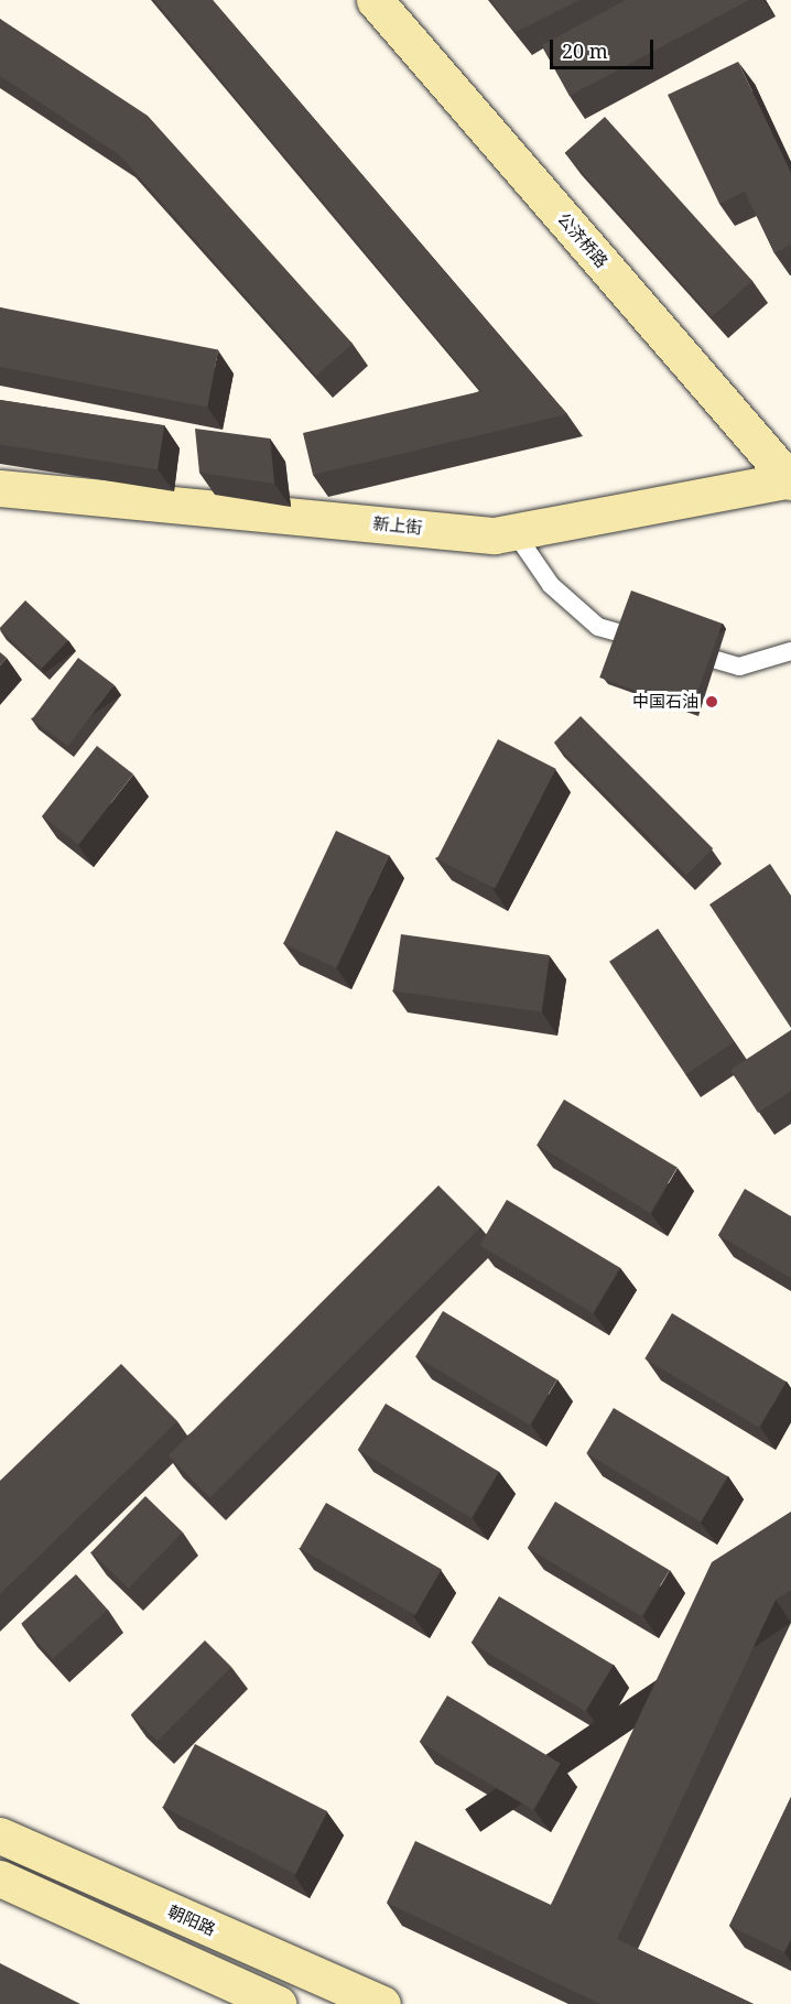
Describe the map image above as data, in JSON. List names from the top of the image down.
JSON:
{
  "streets": {
    "main road": ["公济桥路", "新上街", "朝阳路"]
  },
  "crossings": [
    ["公济桥路", "新上街"]
  ],
  "places": ["中国石油"],
  "scale_bar": "20 m"
}
